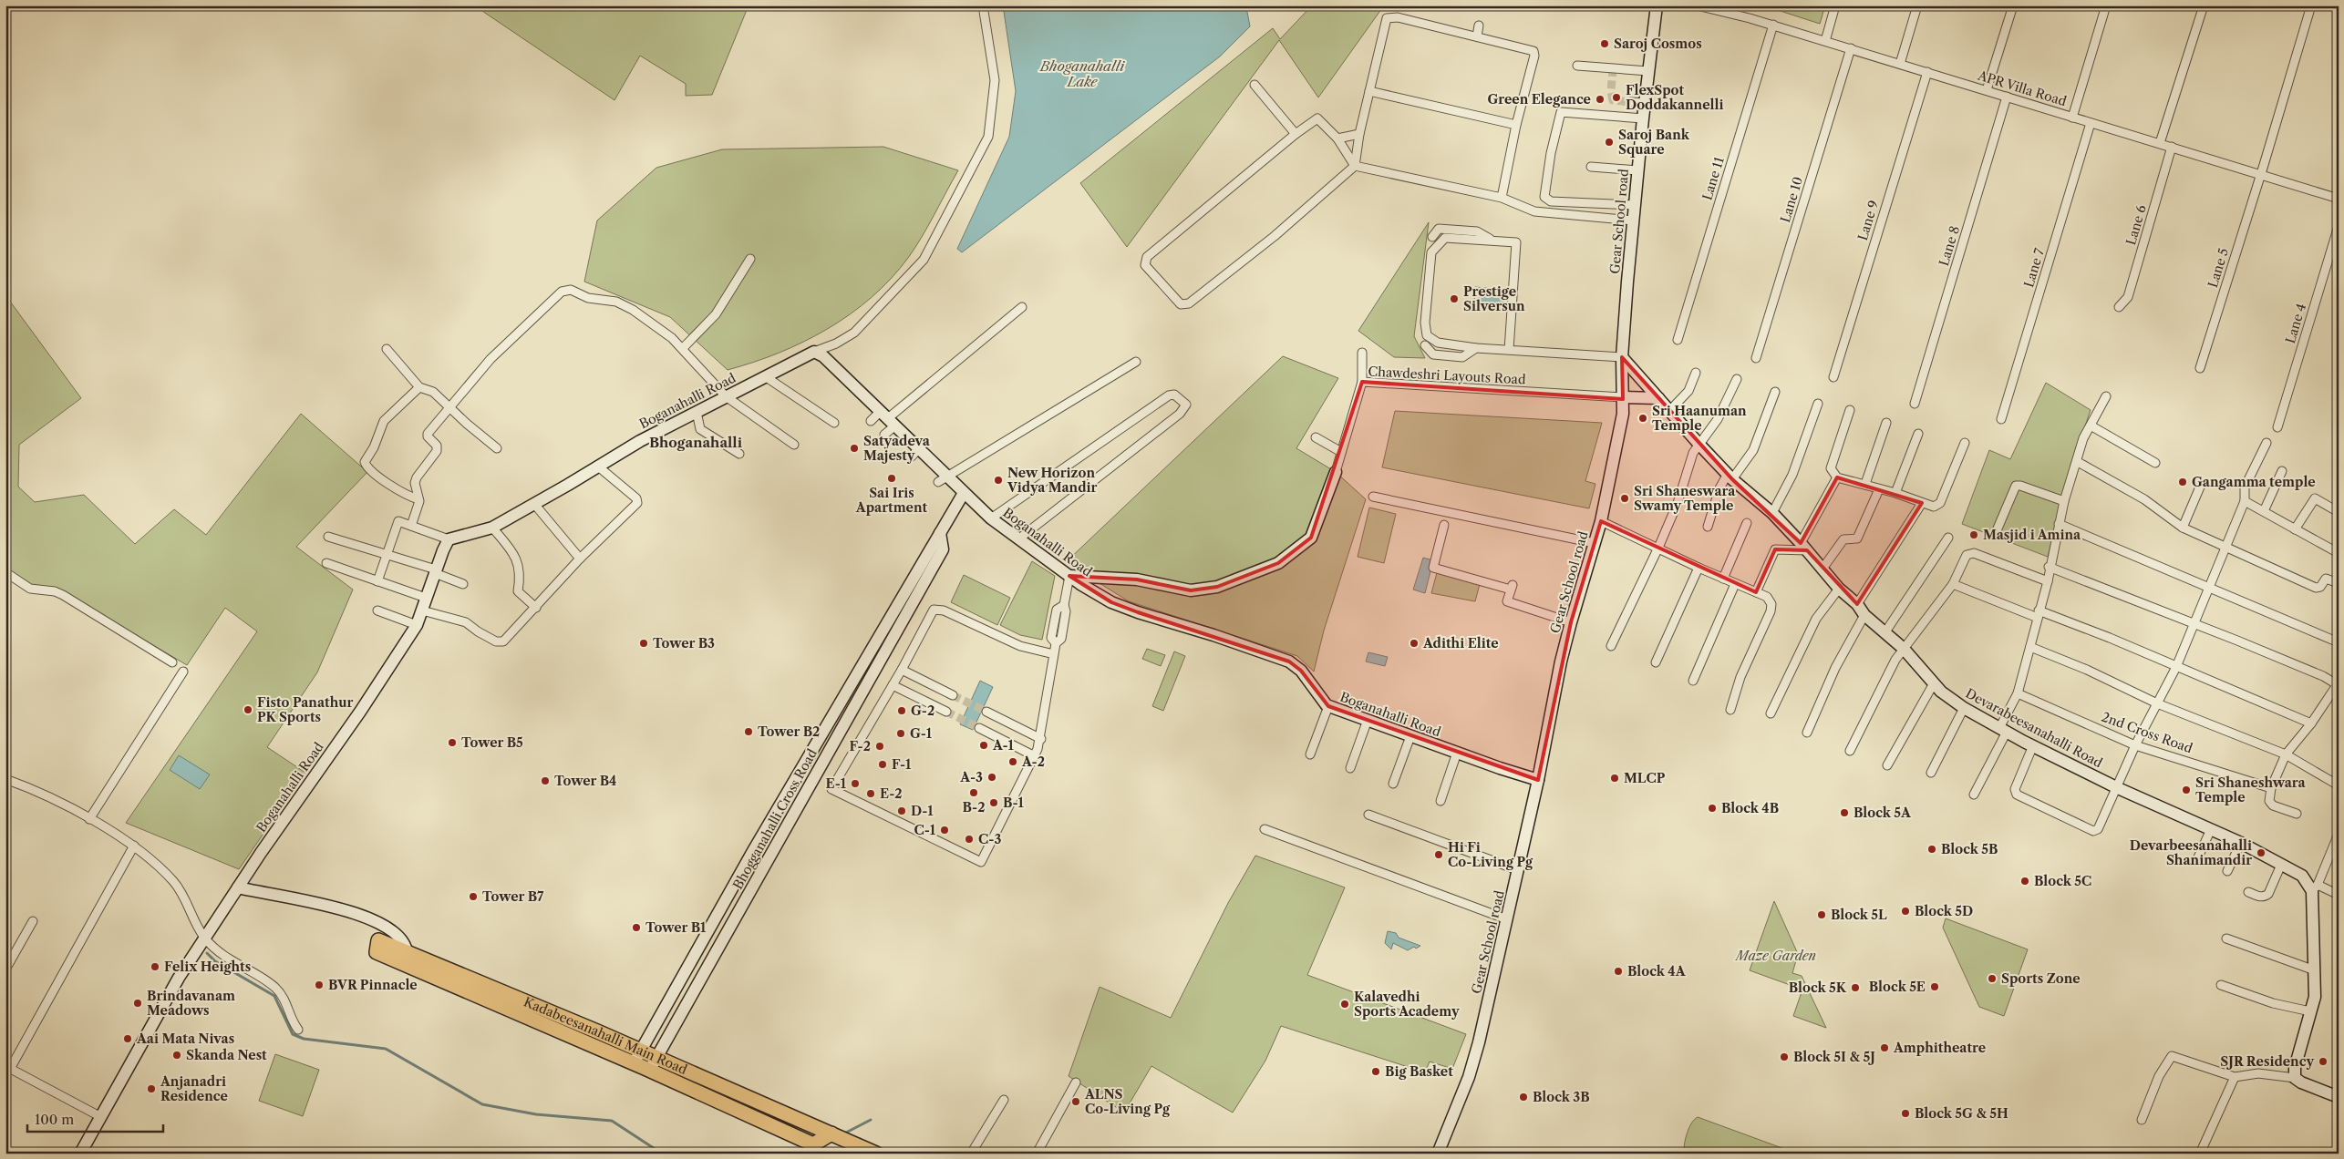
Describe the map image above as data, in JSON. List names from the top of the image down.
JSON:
{
  "streets": {
    "main road": ["Kadabeesanahalli Main Road"],
    "street": [
      "APR Villa Road",
      "Lane 11",
      "Lane 10",
      "Lane 9",
      "Gear School road",
      "Lane 6",
      "Lane 8",
      "Lane 7",
      "Lane 5",
      "Lane 4",
      "Chawdeshri Layouts Road",
      "Boganahalli Road",
      "Devarabeesanahalli Road",
      "2nd Cross Road",
      "Bhogganahalli Cross Road"
    ]
  },
  "crossings": [
    ["APR Villa Road", "Lane 11"],
    ["APR Villa Road", "Lane 10"],
    ["APR Villa Road", "Lane 9"],
    ["APR Villa Road", "Lane 6"],
    ["APR Villa Road", "Lane 8"],
    ["APR Villa Road", "Lane 7"],
    ["APR Villa Road", "Lane 5"],
    ["Gear School road", "Chawdeshri Layouts Road"],
    ["Gear School road", "Boganahalli Road"],
    ["Gear School road", "Devarabeesanahalli Road"],
    ["Boganahalli Road", "Bhogganahalli Cross Road"],
    ["Bhogganahalli Cross Road", "Kadabeesanahalli Main Road"]
  ],
  "districts": ["Bhoganahalli"],
  "water": ["Bhoganahalli Lake"],
  "parks": ["Maze Garden"],
  "places": [
    "Saroj Cosmos",
    "FlexSpot Doddakannelli",
    "Green Elegance",
    "Saroj Bank Square",
    "Prestige Silversun",
    "Sri Haanuman Temple",
    "Satyadeva Majesty",
    "Sai Iris Apartment",
    "New Horizon Vidya Mandir",
    "Gangamma temple",
    "Sri Shaneswara Swamy Temple",
    "Masjid i Amina",
    "Tower B3",
    "Adithi Elite",
    "Fisto Panathur PK Sports",
    "G-2",
    "Tower B2",
    "G-1",
    "Tower B5",
    "A-1",
    "F-2",
    "A-2",
    "F-1",
    "A-3",
    "MLCP",
    "Tower B4",
    "E-1",
    "Sri Shaneshwara Temple",
    "B-2",
    "E-2",
    "B-1",
    "Block 4B",
    "D-1",
    "Block 5A",
    "C-1",
    "C-3",
    "Block 5B",
    "Devarbeesanahalli Shanimandir",
    "Hi Fi Co-Living Pg",
    "Block 5C",
    "Tower B7",
    "Block 5D",
    "Block 5L",
    "Tower B1",
    "Felix Heights",
    "Block 4A",
    "Sports Zone",
    "BVR Pinnacle",
    "Block 5E",
    "Block 5K",
    "Brindavanam Meadows",
    "Kalavedhi Sports Academy",
    "Aai Mata Nivas",
    "Amphitheatre",
    "Skanda Nest",
    "Block 5I & 5J",
    "SJR Residency",
    "Big Basket",
    "Anjanadri Residence",
    "Block 3B",
    "ALNS Co-Living Pg",
    "Block 5G & 5H"
  ],
  "scale_bar": "100 m"
}
